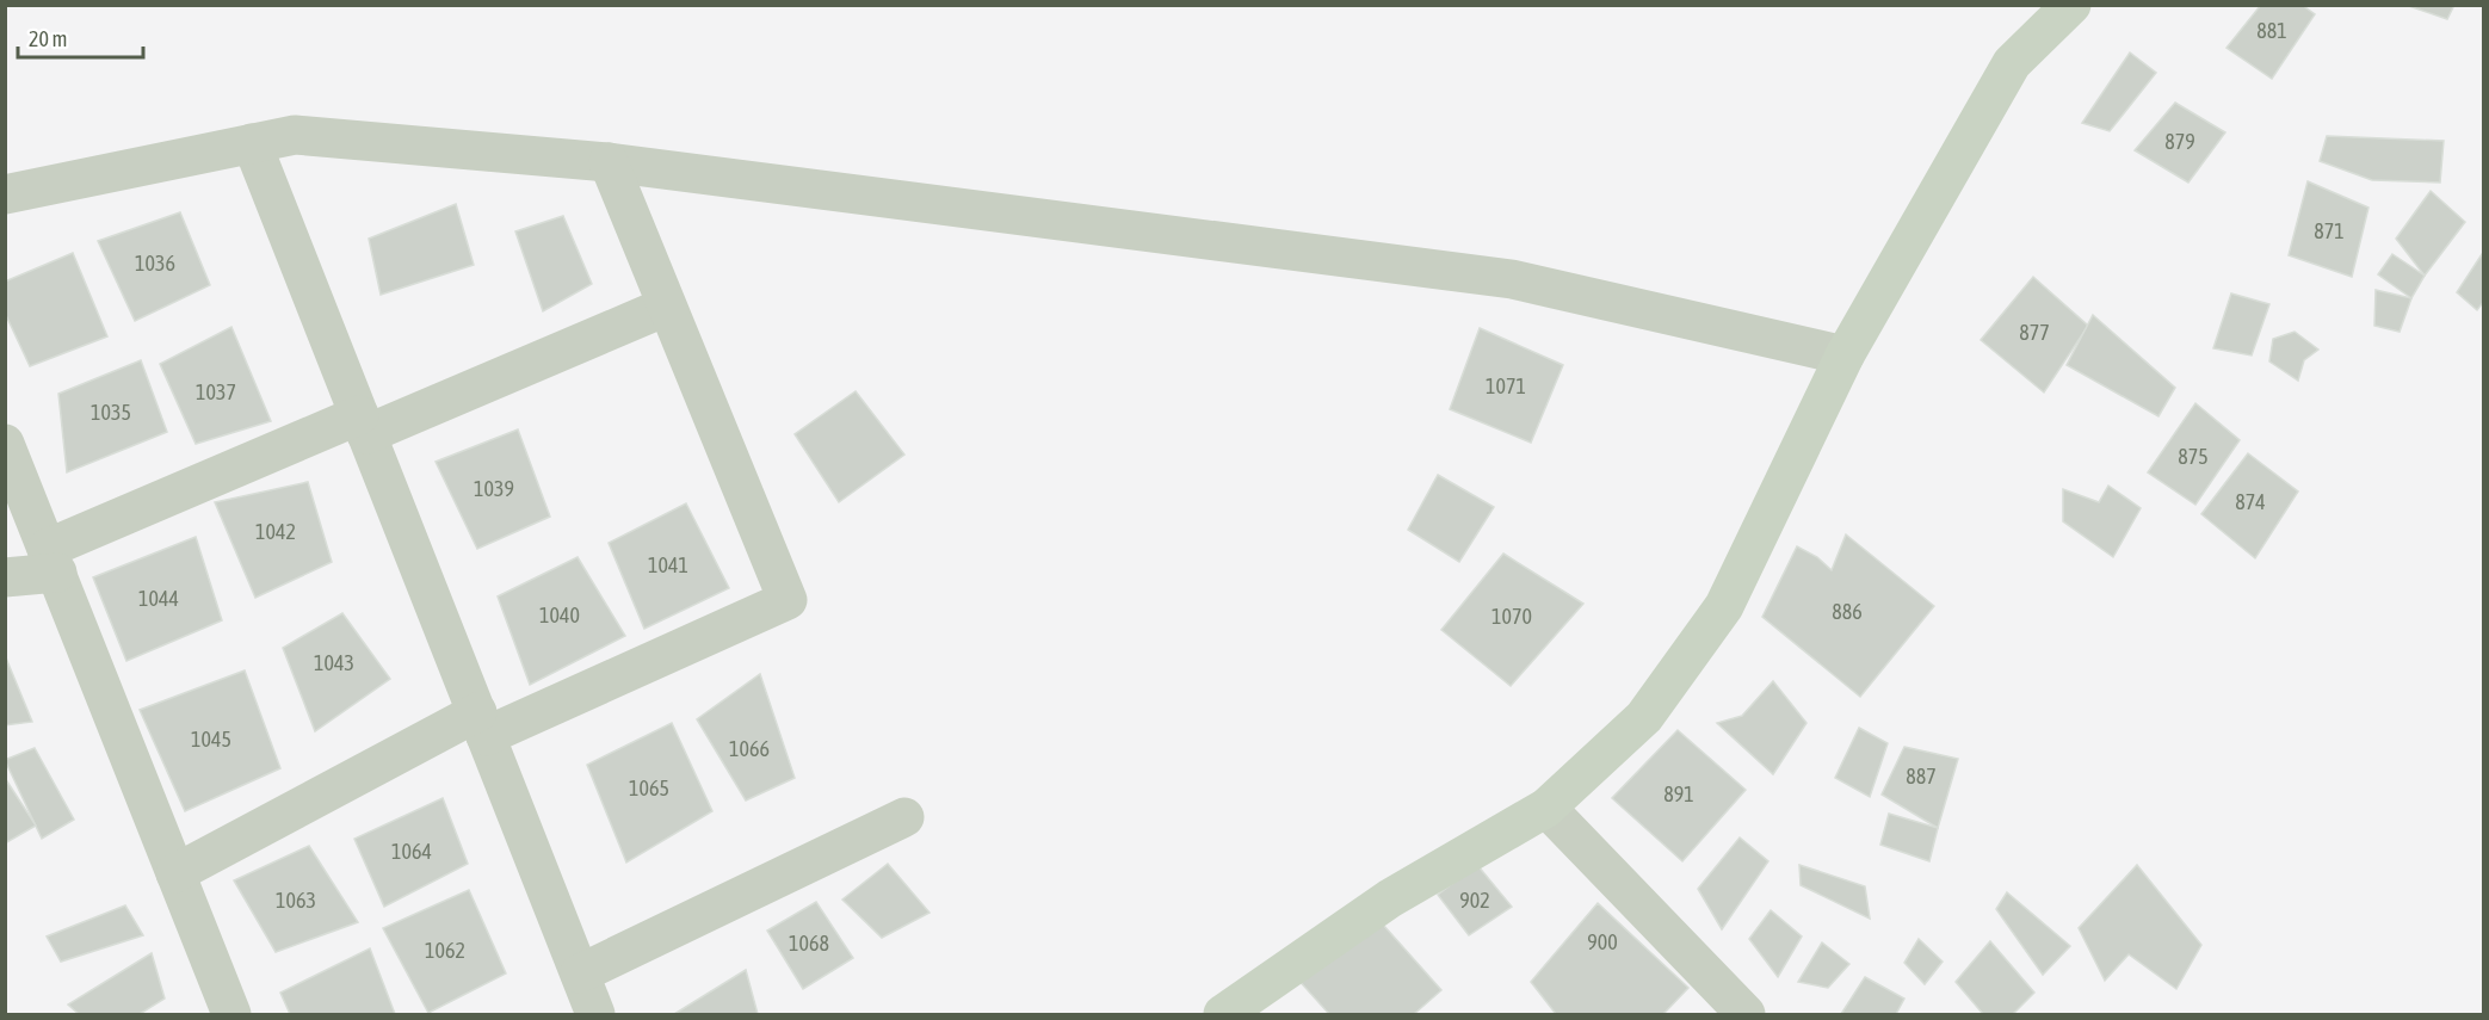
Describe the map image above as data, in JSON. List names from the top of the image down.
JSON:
{
  "house_numbers": [
    "881",
    "879",
    "871",
    "1036",
    "877",
    "1071",
    "1037",
    "1035",
    "875",
    "1039",
    "874",
    "1042",
    "1041",
    "1044",
    "886",
    "1040",
    "1070",
    "1043",
    "1045",
    "1066",
    "887",
    "1065",
    "891",
    "1064",
    "1063",
    "902",
    "900",
    "1068",
    "1062"
  ],
  "scale_bar": "20 m"
}
